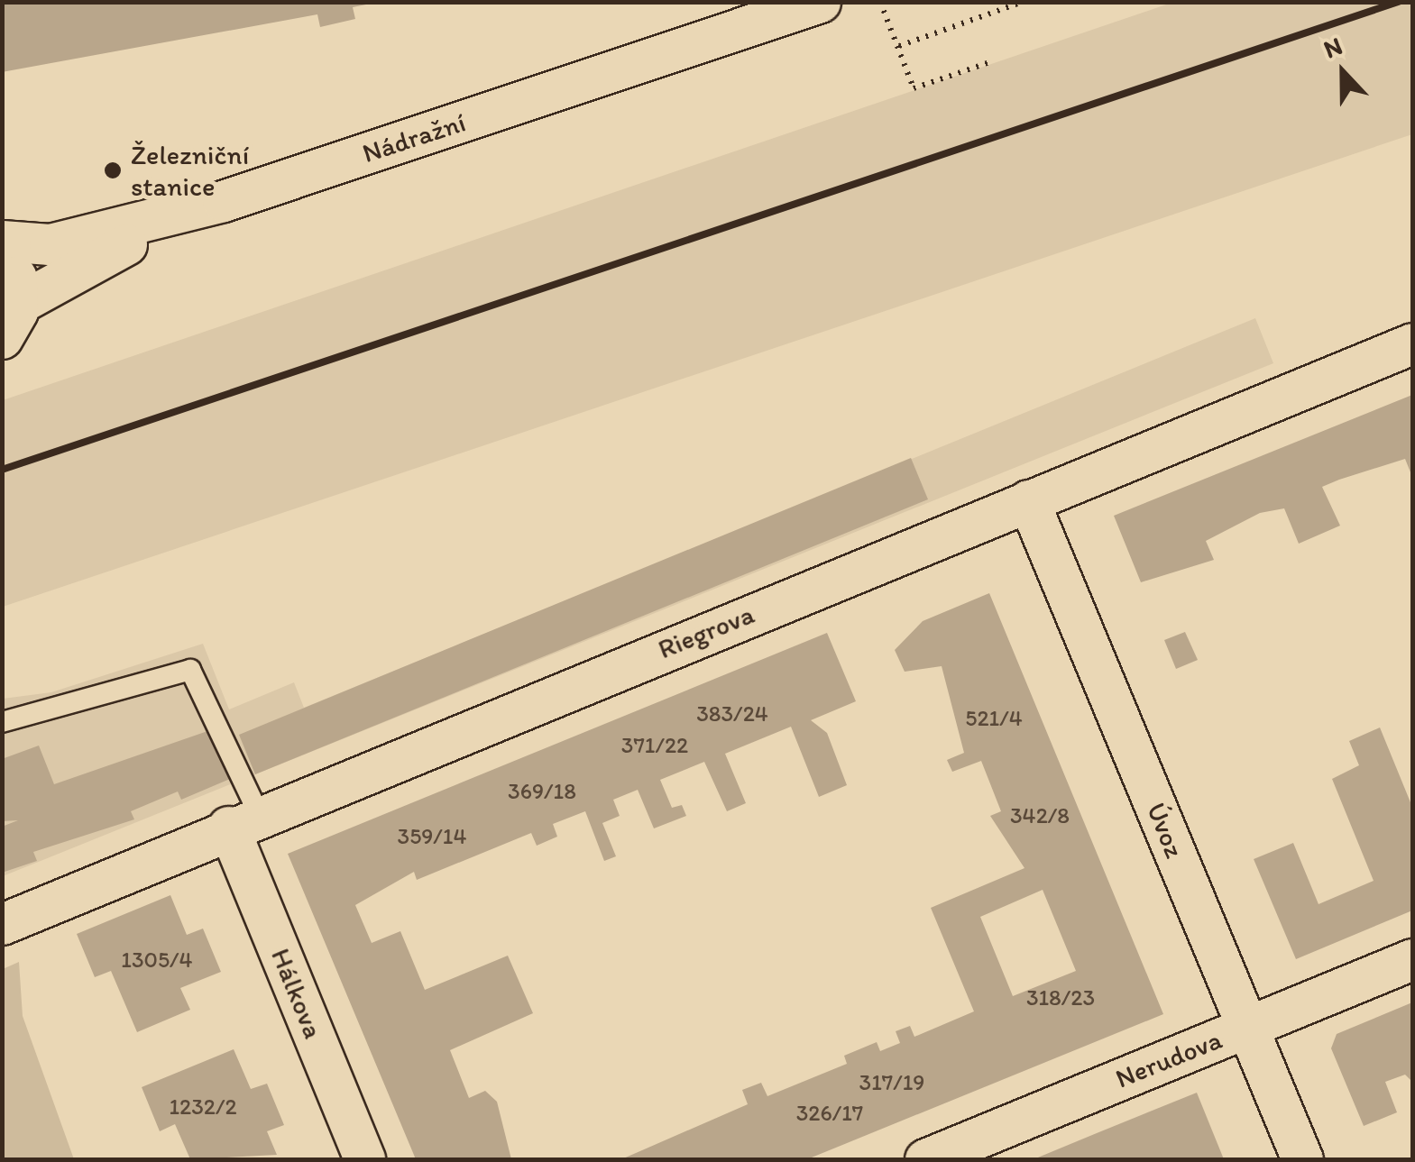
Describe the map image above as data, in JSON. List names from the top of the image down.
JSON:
{
  "streets": {
    "street": [
      "Nádražní",
      "Riegrova",
      "Úvoz",
      "Hálkova",
      "Nerudova"
    ]
  },
  "crossings": [
    ["Riegrova", "Úvoz"],
    ["Riegrova", "Hálkova"],
    ["Úvoz", "Nerudova"]
  ],
  "places": ["Železniční stanice"],
  "house_numbers": [
    "383/24",
    "521/4",
    "371/22",
    "369/18",
    "342/8",
    "359/14",
    "1305/4",
    "318/23",
    "317/19",
    "1232/2",
    "326/17"
  ],
  "north": "top"
}
